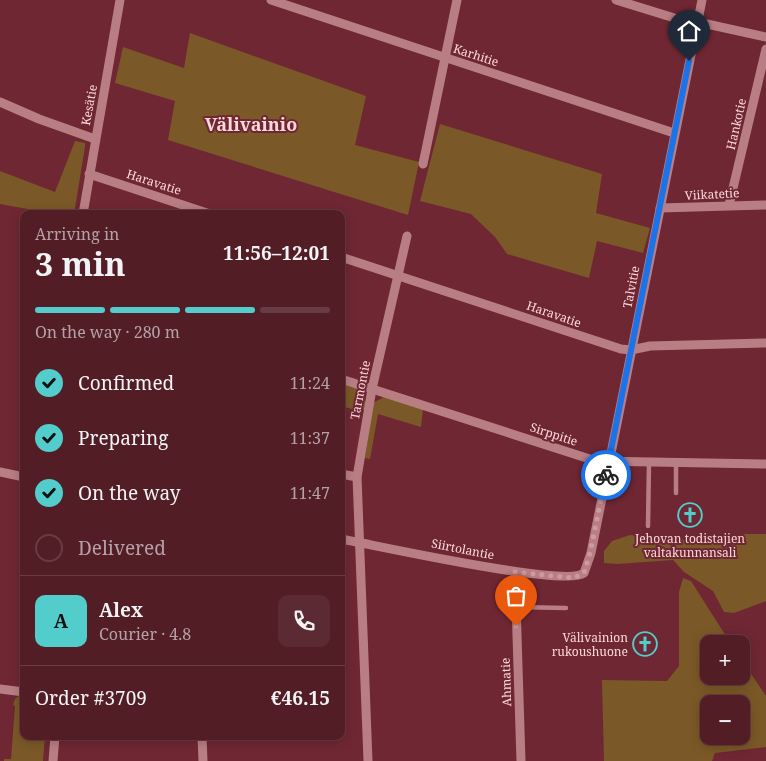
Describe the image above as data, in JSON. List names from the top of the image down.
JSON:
{
  "streets": {
    "street": [
      "Karhitie",
      "Kesätie",
      "Hankotie",
      "Haravatie",
      "Viikatetie",
      "Talvitie",
      "Tarmontie",
      "Sirppitie",
      "Siirtolantie",
      "Ahmatie"
    ]
  },
  "crossings": [
    ["Karhitie", "Talvitie"],
    ["Kesätie", "Haravatie"],
    ["Hankotie", "Viikatetie"],
    ["Haravatie", "Talvitie"],
    ["Haravatie", "Tarmontie"],
    ["Viikatetie", "Talvitie"],
    ["Talvitie", "Sirppitie"],
    ["Talvitie", "Siirtolantie"],
    ["Tarmontie", "Sirppitie"],
    ["Tarmontie", "Siirtolantie"],
    ["Siirtolantie", "Ahmatie"]
  ],
  "districts": ["Välivainio"],
  "places": {
    "church": ["Jehovan todistajien valtakunnansali", "Välivainion rukoushuone"]
  },
  "page": {
    "heading": ["3 min", "Arriving in", "11:56–12:01"],
    "panel": [
      "Alex",
      "Courier · 4.8",
      "Order #3709",
      "€46.15"
    ],
    "bar": "On the way · 280 m",
    "list": [
      ["Confirmed", "11:24"],
      ["Preparing", "11:37"],
      ["On the way", "11:47"],
      "Delivered"
    ],
    "round": "A",
    "map_buttons": ["+", "−"]
  }
}
